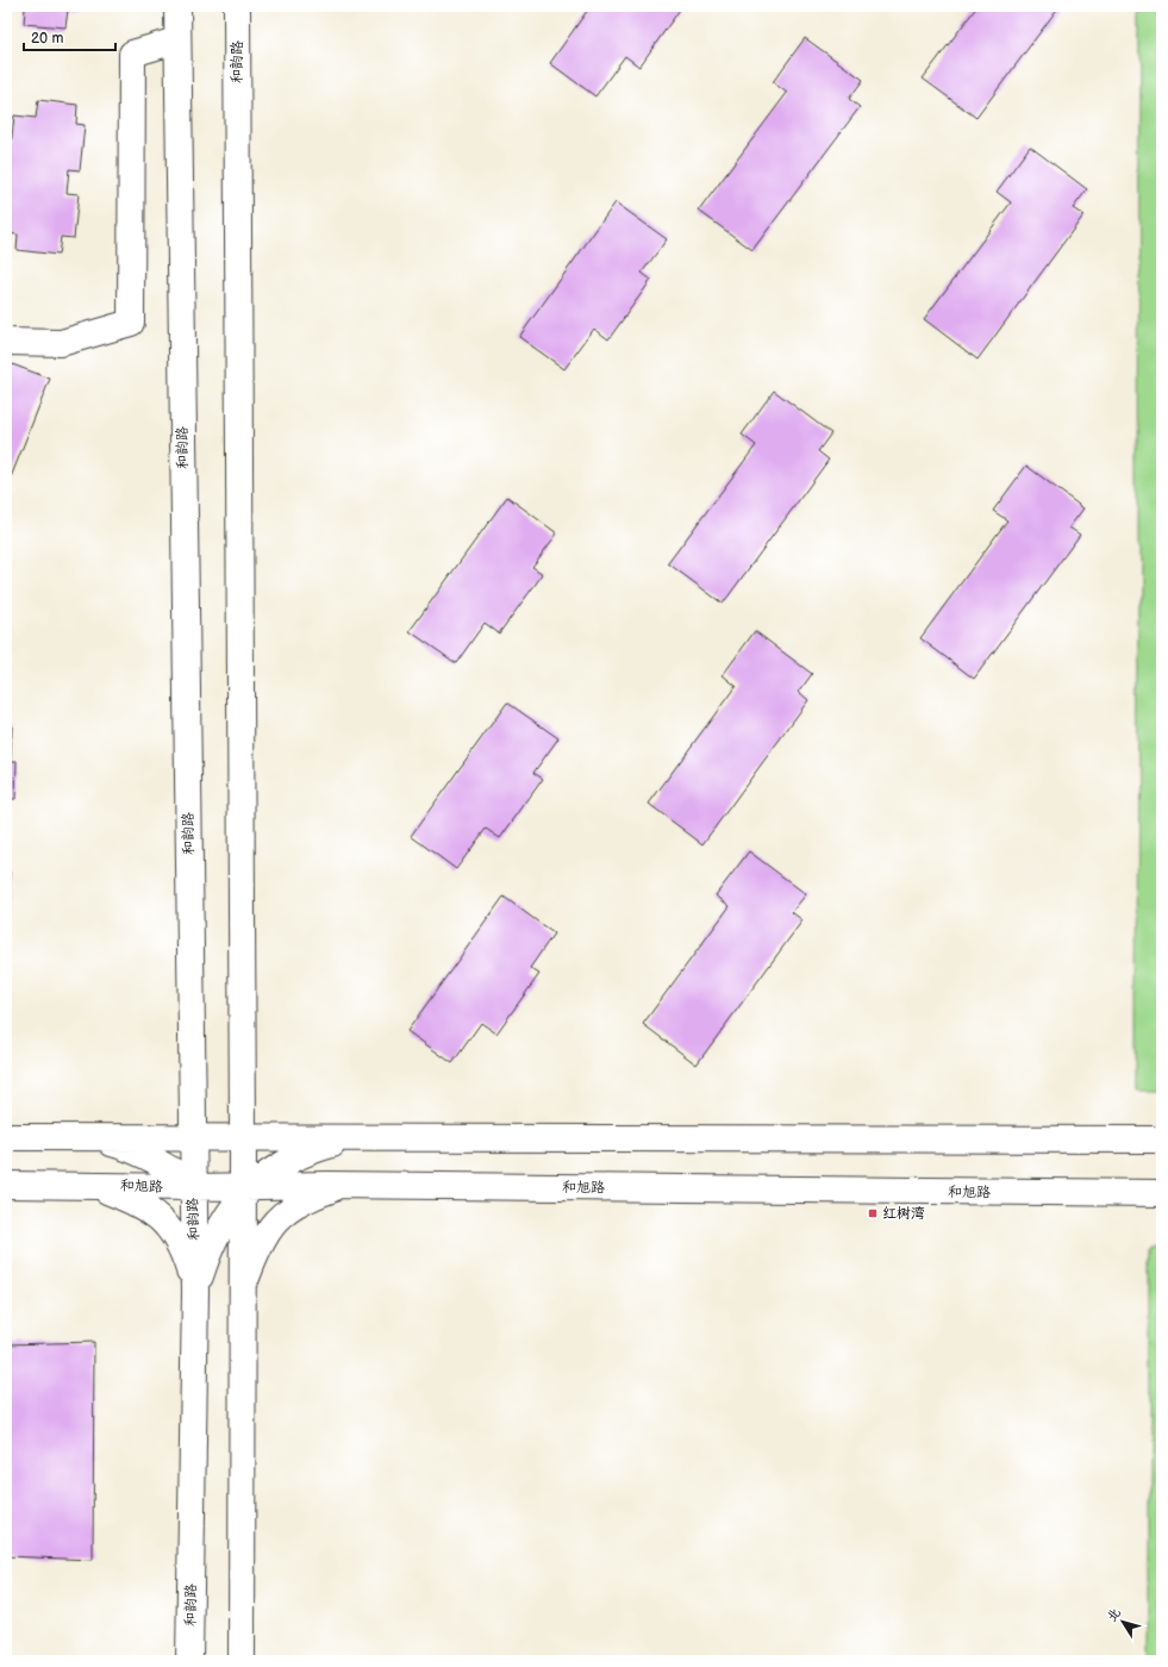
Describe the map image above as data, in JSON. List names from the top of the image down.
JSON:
{
  "streets": {
    "main road": ["和韵路", "和旭路"]
  },
  "crossings": [
    ["和韵路", "和旭路"]
  ],
  "places": {
    "transit": ["红树湾"]
  },
  "scale_bar": "20 m",
  "north": "top left"
}
